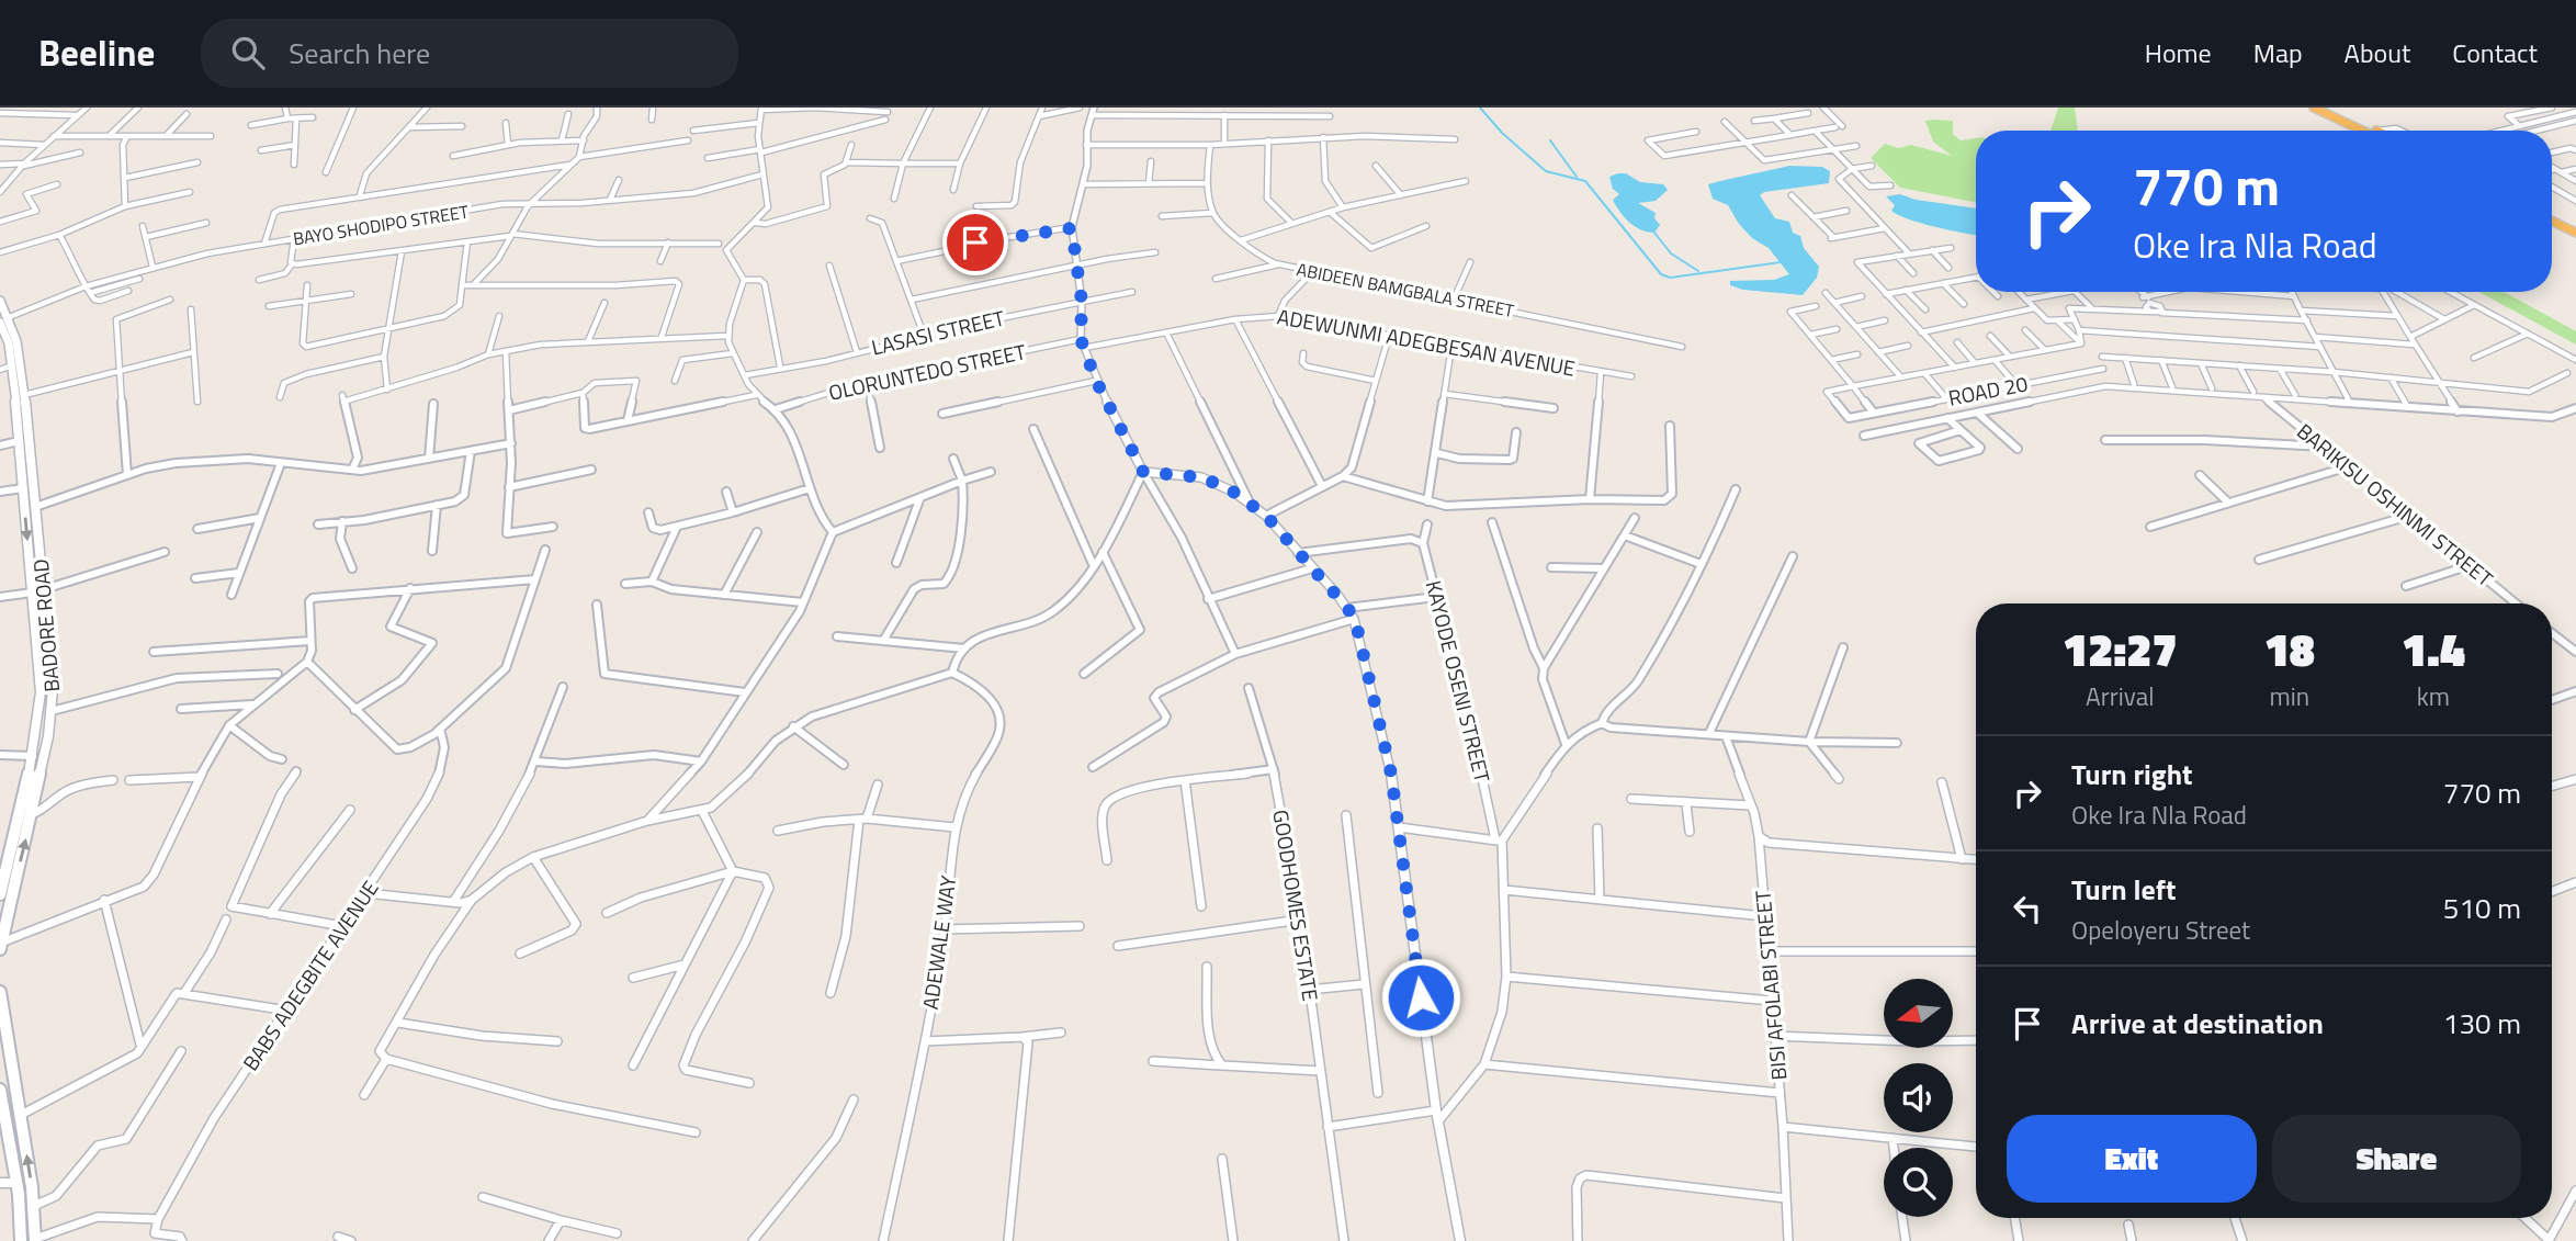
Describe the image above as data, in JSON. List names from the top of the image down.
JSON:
{
  "streets": {
    "main road": ["BADORE ROAD"],
    "street": [
      "BAYO SHODIPO STREET",
      "ABIDEEN BAMGBALA STREET",
      "LASASI STREET",
      "ADEWUNMI ADEGBESAN AVENUE",
      "OLORUNTEDO STREET",
      "ROAD 20",
      "BARIKISU OSHINMI STREET",
      "KAYODE OSENI STREET",
      "GOODHOMES ESTATE",
      "ADEWALE WAY",
      "BABS ADEGBITE AVENUE",
      "BISI AFOLABI STREET"
    ]
  },
  "crossings": [
    ["BAYO SHODIPO STREET", "BADORE ROAD"]
  ],
  "north": "left",
  "page": {
    "header": "Beeline",
    "search": "Search here",
    "nav": [
      "Home",
      "Map",
      "About",
      "Contact"
    ],
    "turn": ["770 m", "Oke Ira Nla Road"],
    "eta": [
      "12:27",
      "Arrival",
      "18",
      "min",
      "1.4",
      "km"
    ],
    "list": [
      {
        "name": "Turn right",
        "note": "Oke Ira Nla Road",
        "value": "770 m"
      },
      {
        "name": "Turn left",
        "note": "Opeloyeru Street",
        "value": "510 m"
      },
      {
        "name": "Arrive at destination",
        "value": "130 m"
      }
    ],
    "buttons": ["Exit", "Share"]
  }
}
